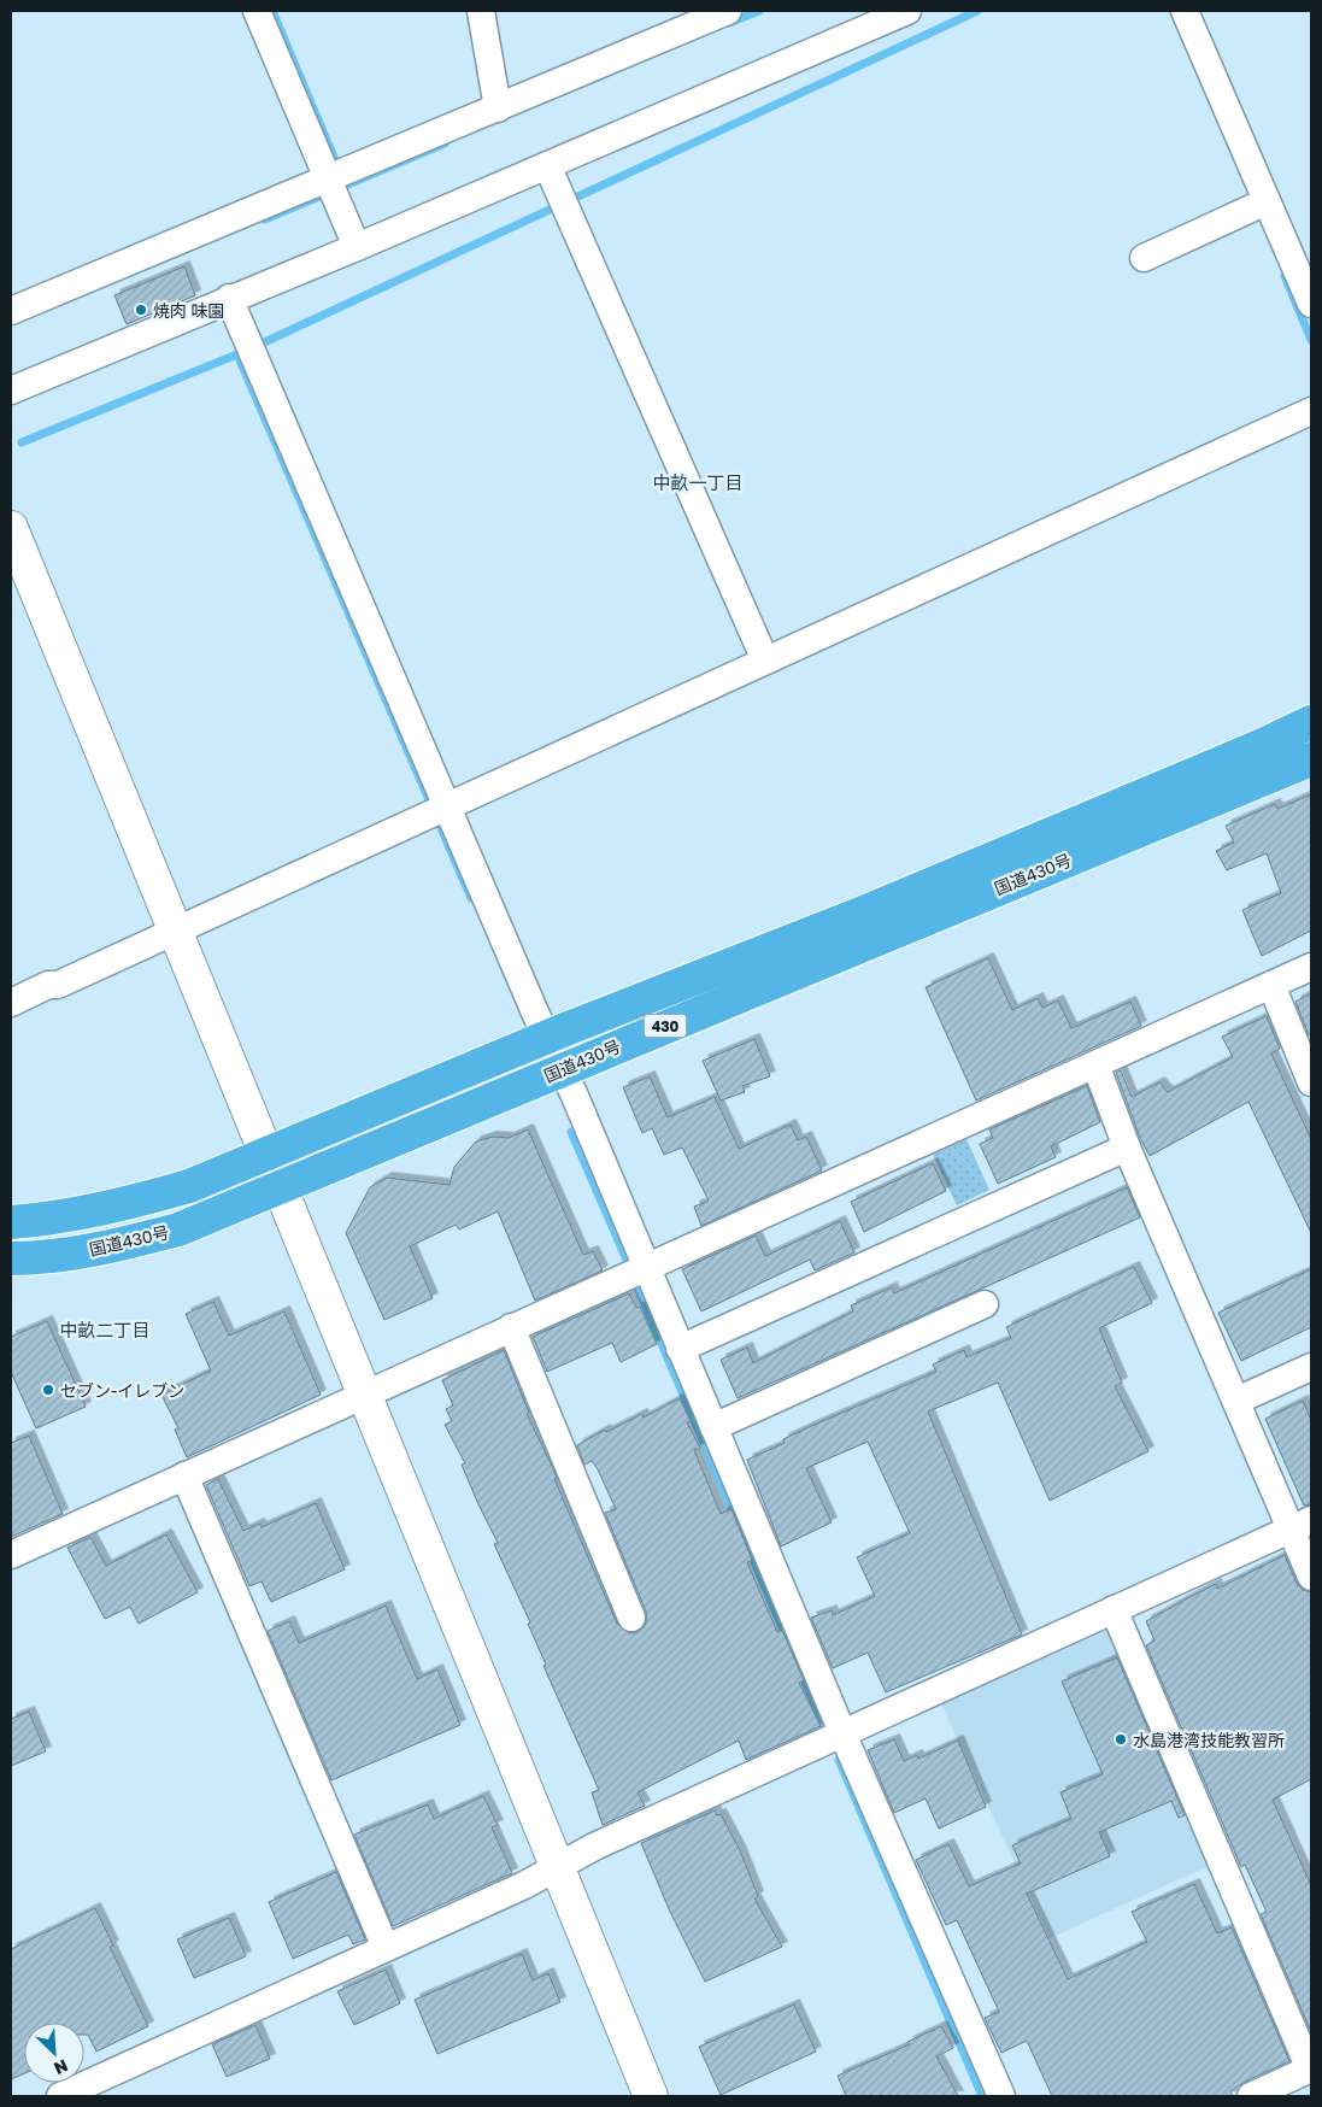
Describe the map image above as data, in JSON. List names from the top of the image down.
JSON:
{
  "streets": {
    "highway": ["国道430号", "430"]
  },
  "districts": ["中畝一丁目", "中畝二丁目"],
  "places": ["焼肉 味園", "セブン-イレブン", "水島港湾技能教習所"],
  "north": "bottom right"
}
